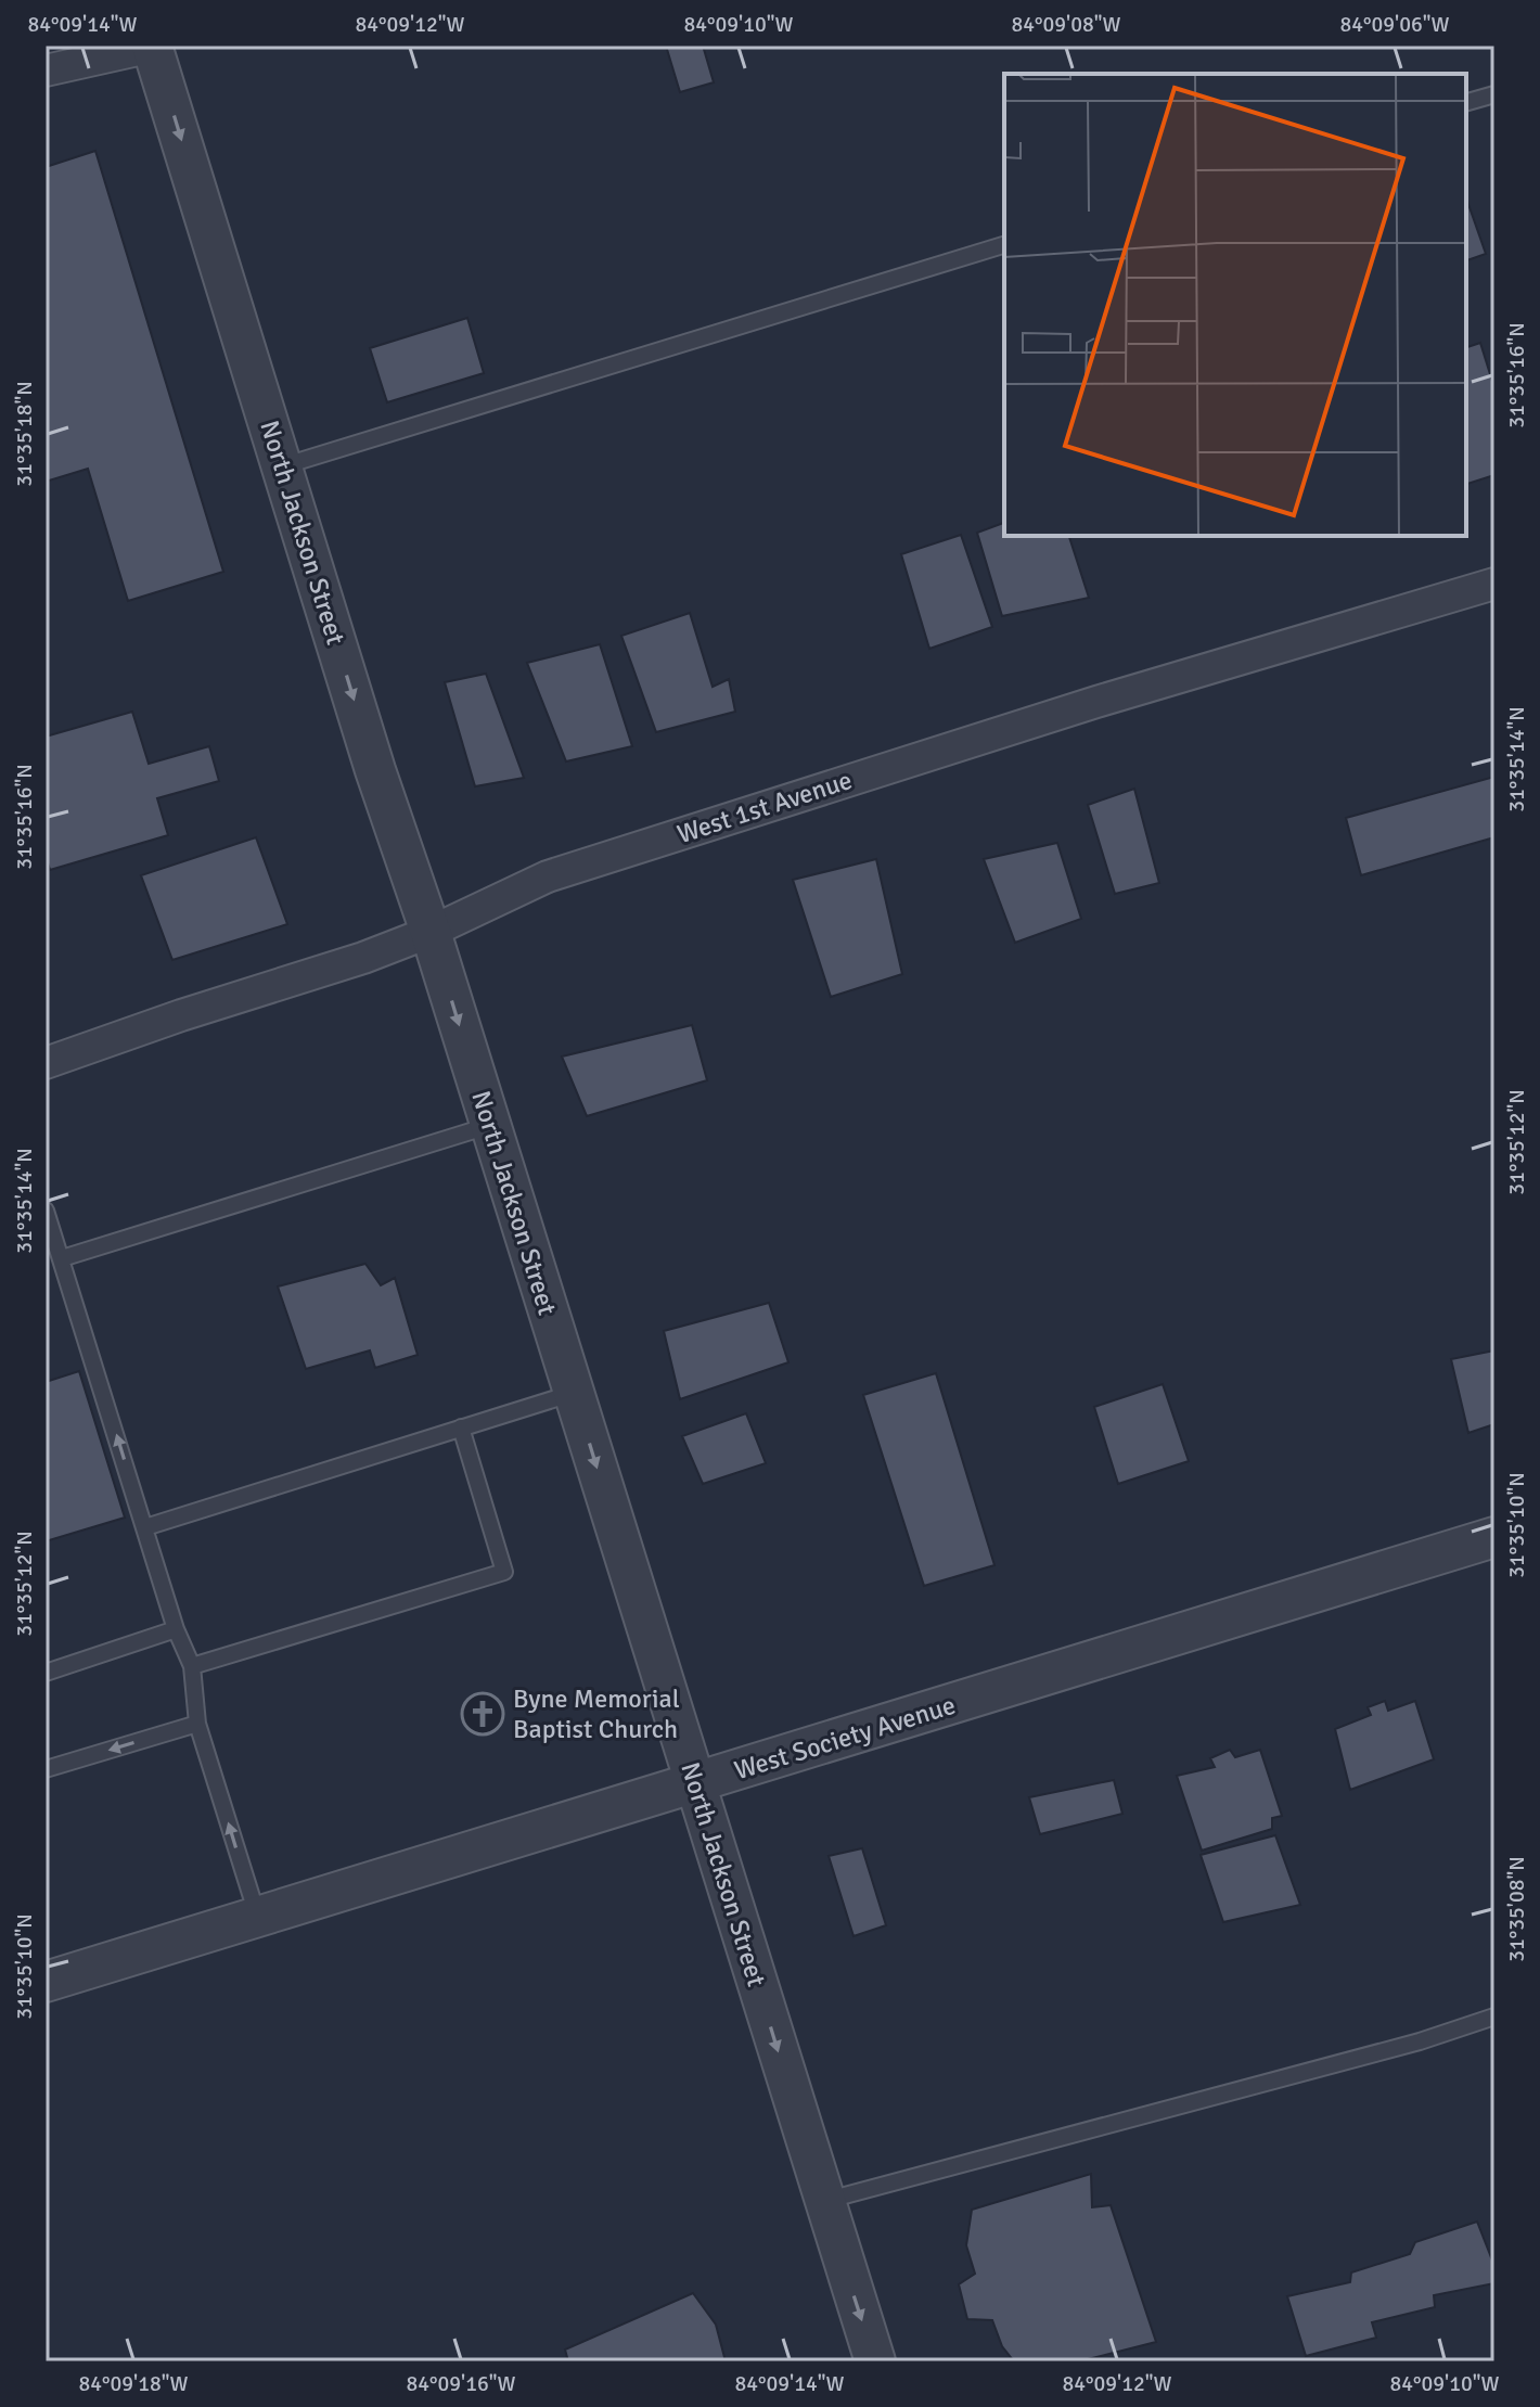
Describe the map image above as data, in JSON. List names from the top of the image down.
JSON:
{
  "streets": {
    "street": ["North Jackson Street", "West 1st Avenue", "West Society Avenue"]
  },
  "crossings": [
    ["North Jackson Street", "West 1st Avenue"],
    ["North Jackson Street", "West Society Avenue"]
  ],
  "one_way": ["North Jackson Street"],
  "places": {
    "church": ["Byne Memorial Baptist Church"]
  },
  "coordinates": [
    "84°09'14\"W",
    "84°09'12\"W",
    "84°09'10\"W",
    "84°09'08\"W",
    "84°09'06\"W",
    "31°35'16\"N",
    "31°35'18\"N",
    "31°35'14\"N",
    "31°35'12\"N",
    "31°35'10\"N",
    "31°35'08\"N",
    "84°09'18\"W",
    "84°09'16\"W"
  ]
}
